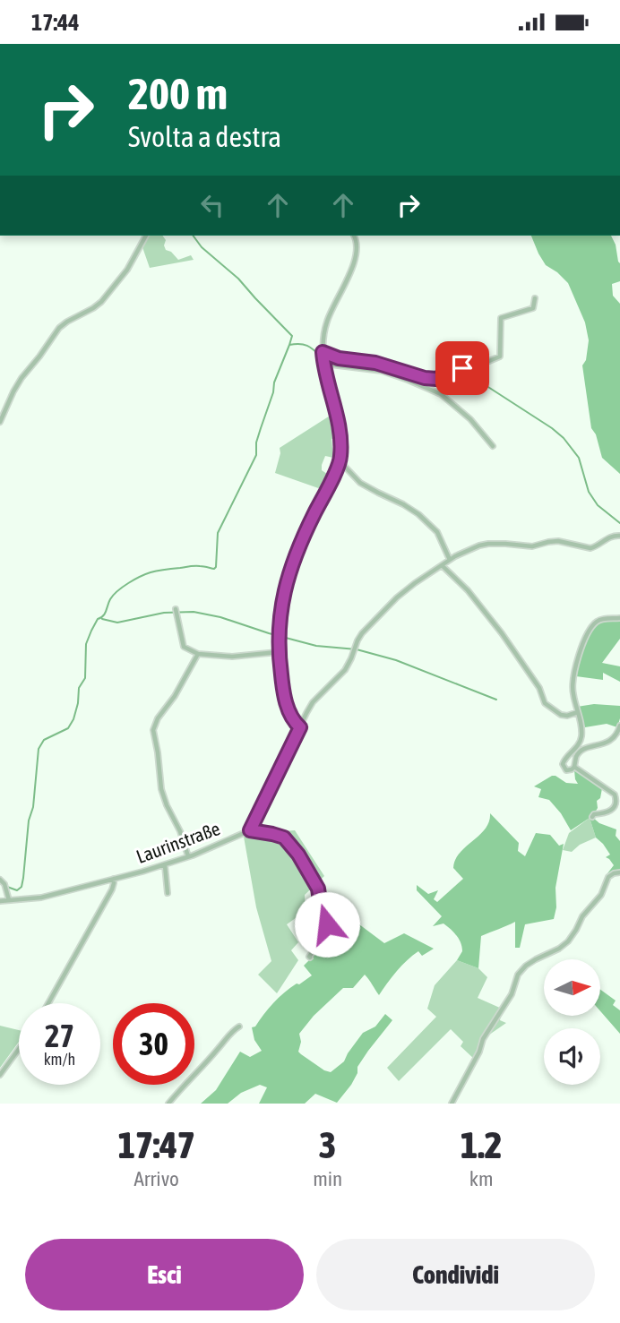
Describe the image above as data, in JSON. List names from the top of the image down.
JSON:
{
  "streets": {
    "street": ["Laurinstraße"]
  },
  "north": "right",
  "page": {
    "status": "17:44",
    "turn": ["200 m", "Svolta a destra"],
    "speed": "27 km/h",
    "limit": "30",
    "eta": [
      "17:47",
      "Arrivo",
      "3",
      "min",
      "1.2",
      "km"
    ],
    "buttons": ["Esci", "Condividi"]
  }
}
